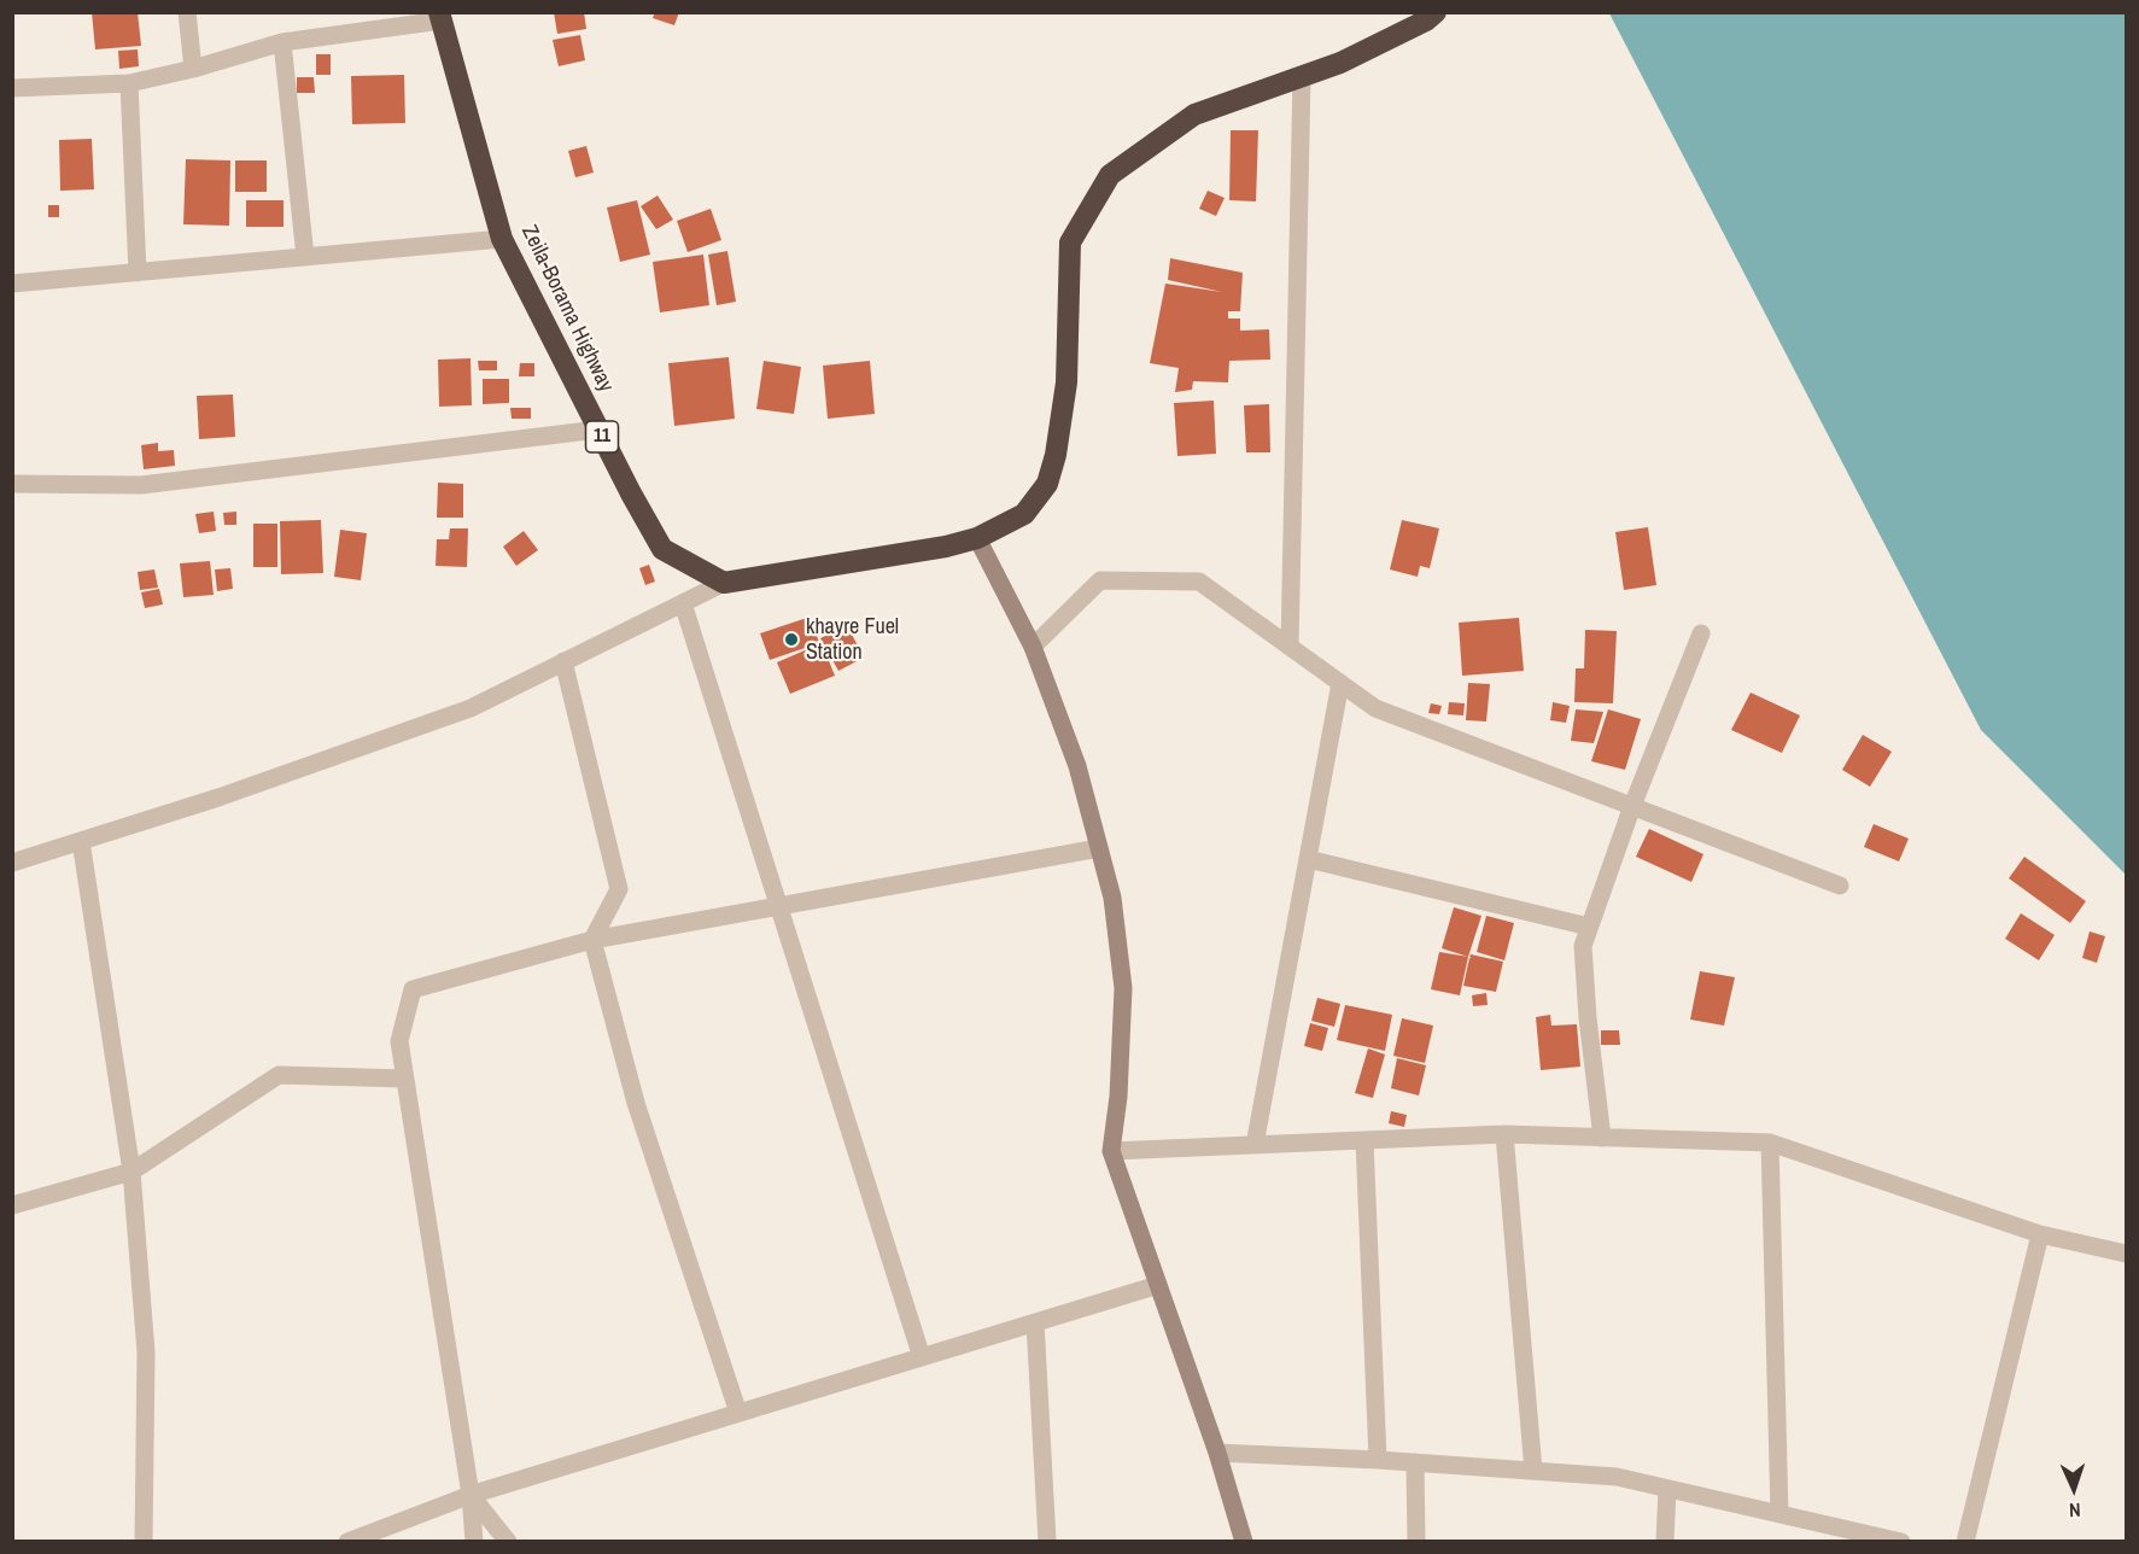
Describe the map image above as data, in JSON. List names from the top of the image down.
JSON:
{
  "streets": {
    "highway": ["Zeila-Borama Highway", "11"]
  },
  "places": ["khayre Fuel Station"],
  "north": "bottom"
}
